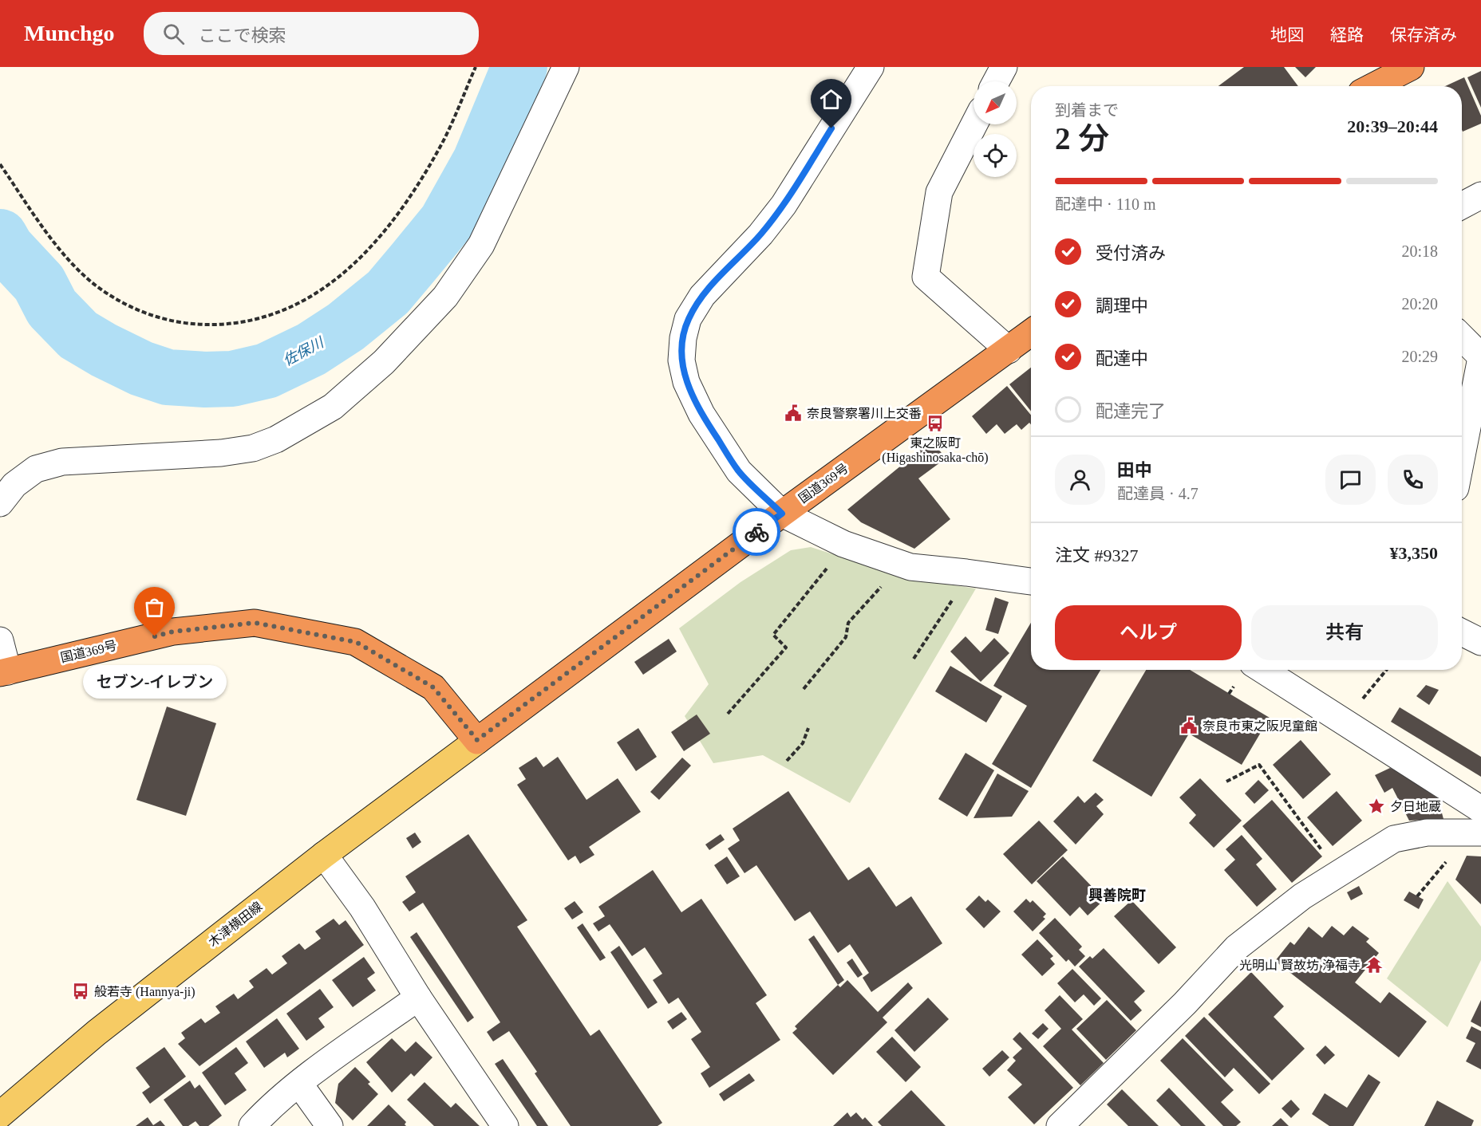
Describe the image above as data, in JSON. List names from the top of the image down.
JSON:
{
  "streets": {
    "highway": ["国道369号"],
    "main road": ["木津横田線"]
  },
  "crossings": [
    ["国道369号", "木津横田線"]
  ],
  "districts": ["興善院町"],
  "water": ["佐保川"],
  "places": {
    "public building": ["奈良警察署川上交番", "奈良市東之阪児童館"],
    "bus stop": ["東之阪町 (Higashinosaka-chō)", "般若寺 (Hannya-ji)"],
    "other": ["セブン-イレブン"],
    "place": ["夕日地蔵"],
    "temple": ["光明山 賢故坊 浄福寺"]
  },
  "north": "bottom left",
  "page": {
    "header": "Munchgo",
    "search": "ここで検索",
    "nav": ["地図", "経路", "保存済み"],
    "heading": ["2 分", "到着まで", "20:39–20:44"],
    "panel": [
      "田中",
      "配達員 · 4.7",
      "注文 #9327",
      "¥3,350"
    ],
    "bar": "配達中 · 110 m",
    "list": [
      ["受付済み", "20:18"],
      ["調理中", "20:20"],
      ["配達中", "20:29"],
      "配達完了"
    ],
    "buttons": ["ヘルプ", "共有"],
    "bubble": "セブン-イレブン"
  }
}
